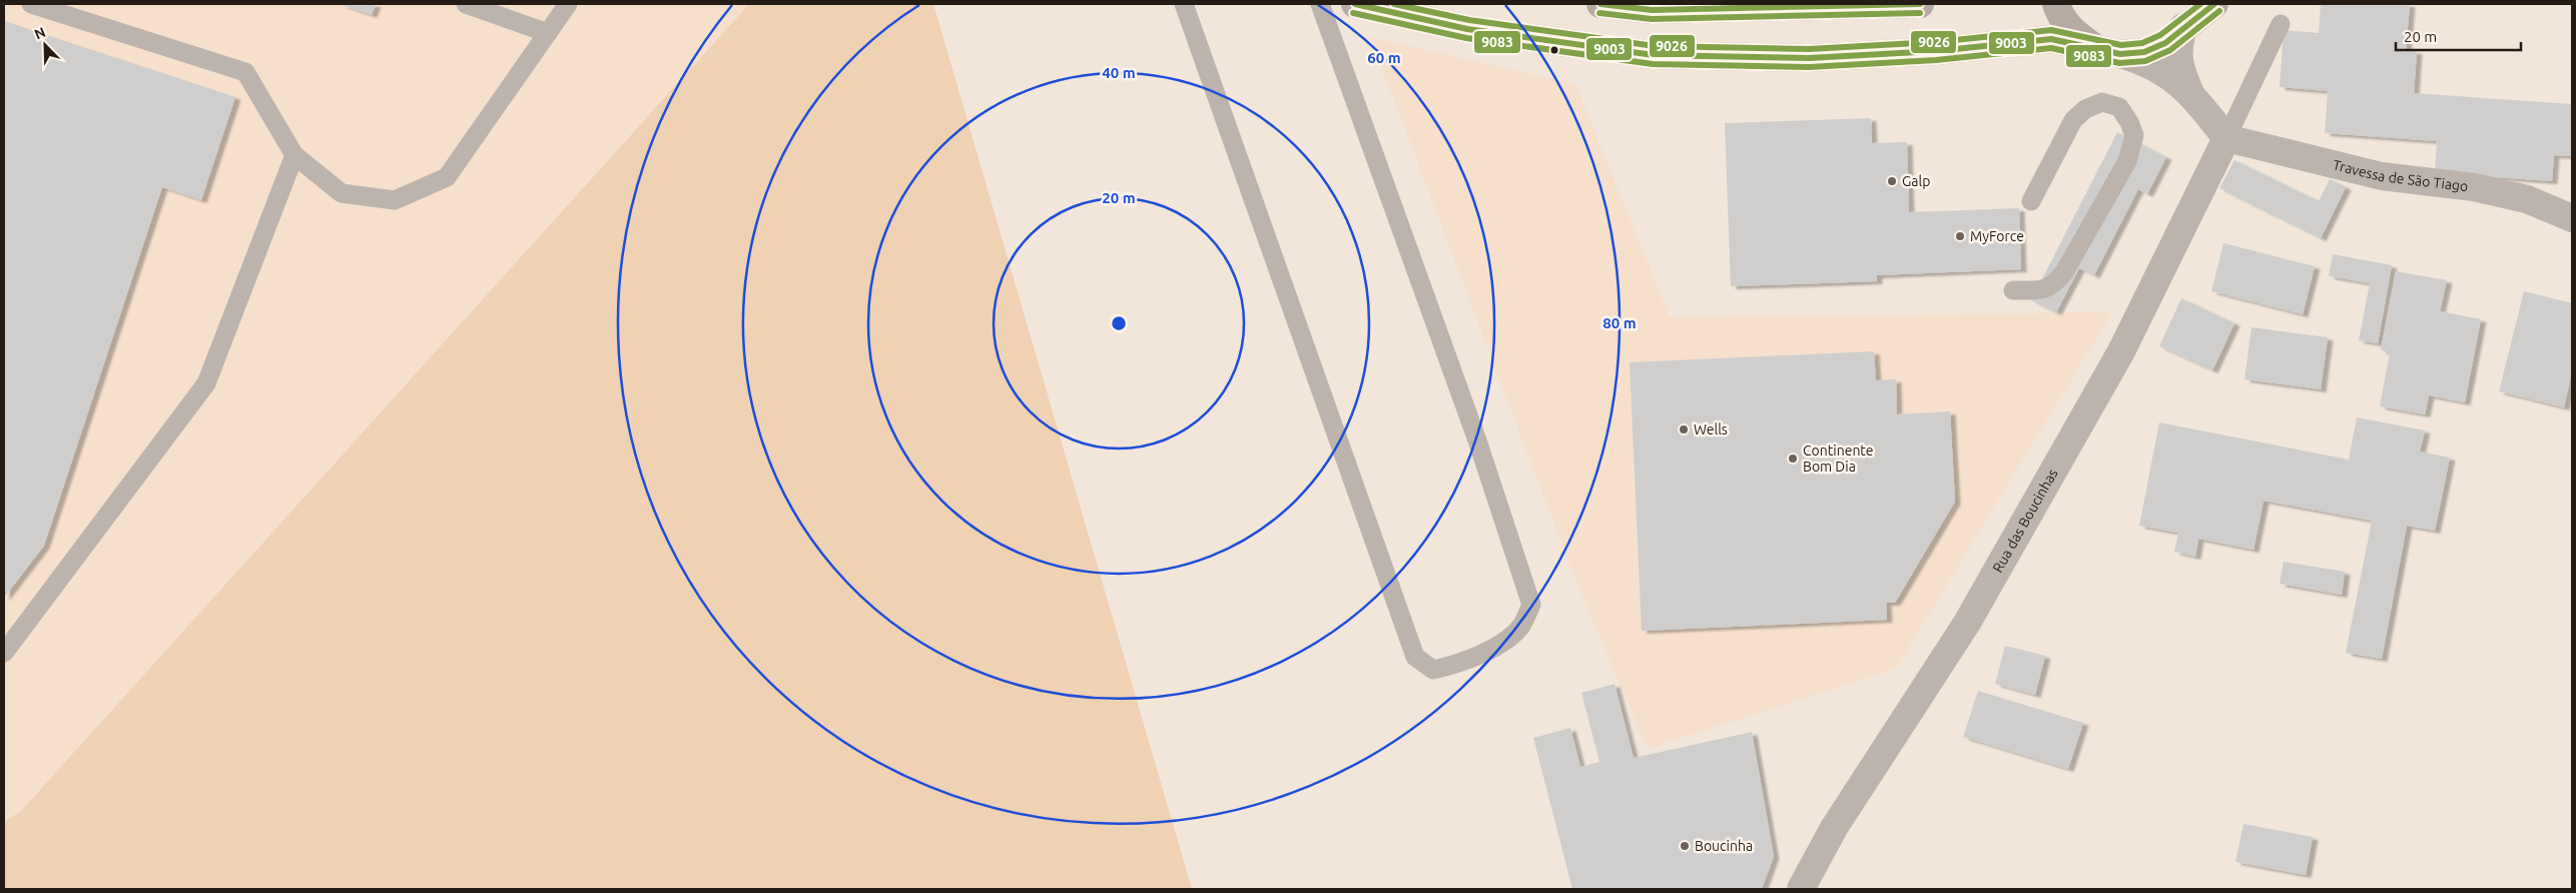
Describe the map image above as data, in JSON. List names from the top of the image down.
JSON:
{
  "streets": {
    "street": ["Travessa de São Tiago", "Rua das Boucinhas"]
  },
  "crossings": [
    ["Travessa de São Tiago", "Rua das Boucinhas"]
  ],
  "places": [
    "Galp",
    "MyForce",
    "Wells",
    "Continente Bom Dia",
    "Boucinha"
  ],
  "lines": ["transit line 9003", "transit line 9026", "transit line 9083"],
  "scale_bar": "20 m",
  "north": "top left",
  "rings": [
    "60 m",
    "40 m",
    "20 m",
    "80 m"
  ]
}
